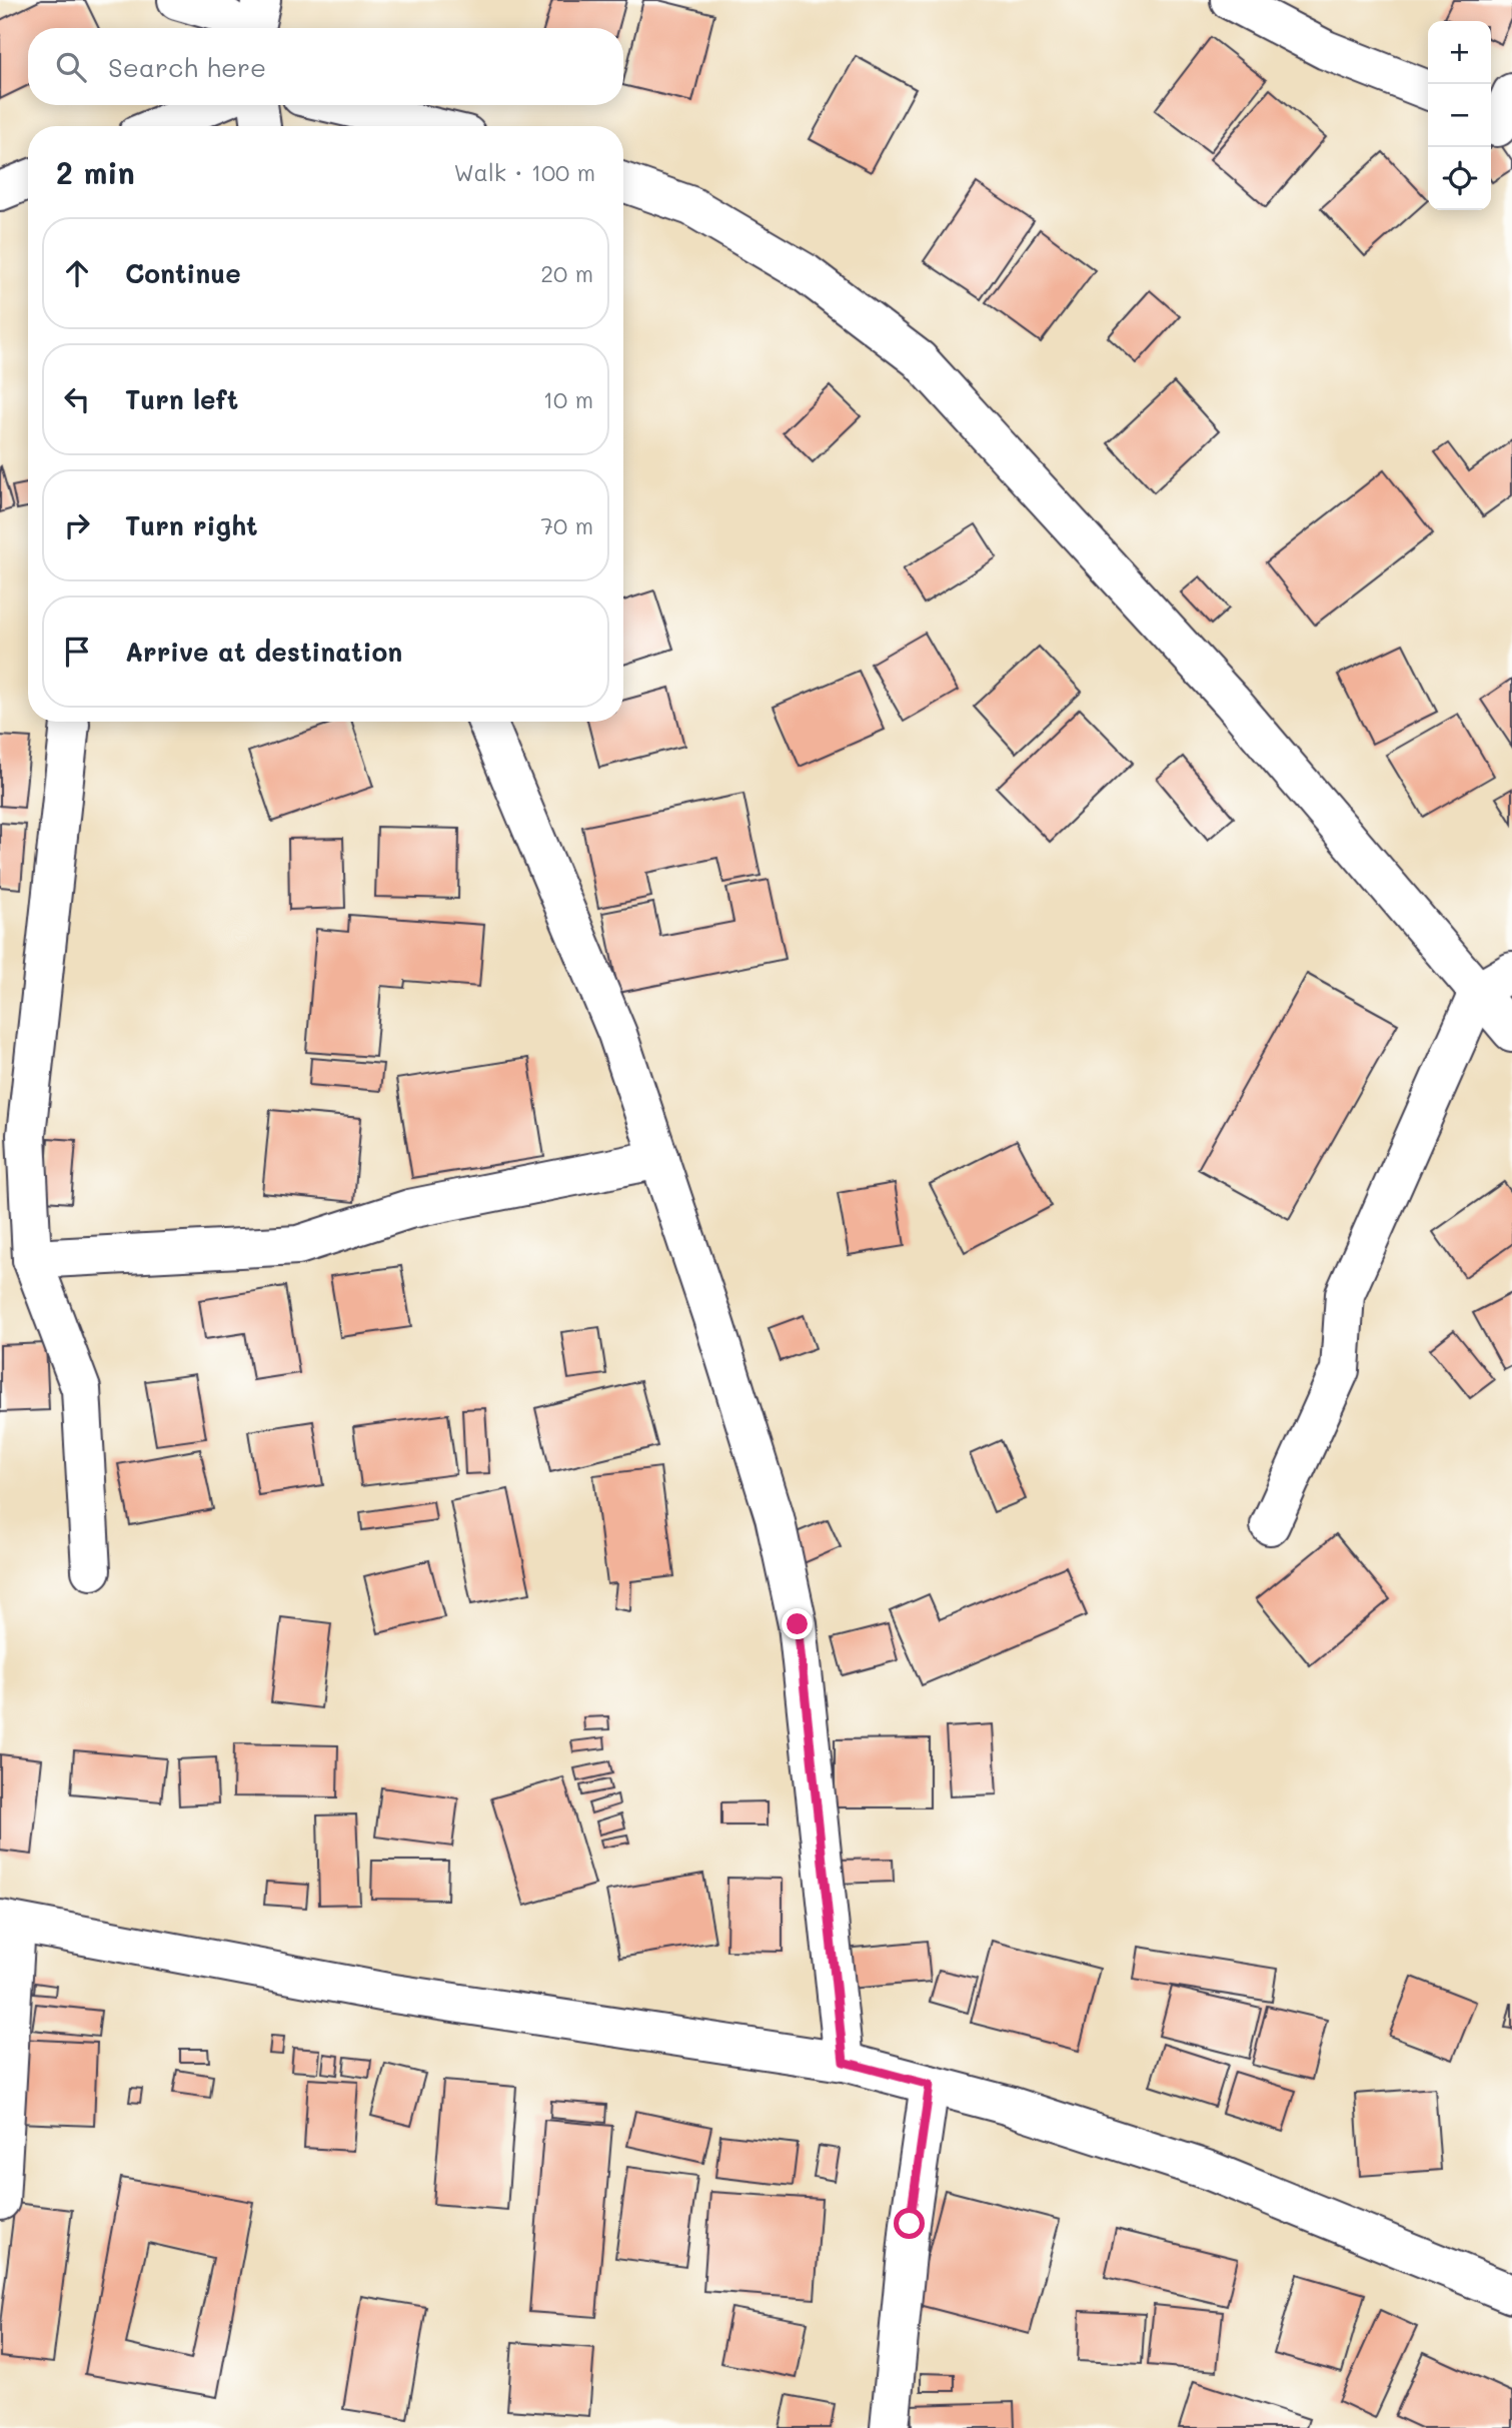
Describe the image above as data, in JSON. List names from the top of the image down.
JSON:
{
  "page": {
    "map_buttons": ["+", "−"],
    "search": "Search here",
    "heading": ["2 min", "Walk · 100 m"],
    "list": [
      ["Continue", "20 m"],
      ["Turn left", "10 m"],
      ["Turn right", "70 m"],
      "Arrive at destination"
    ]
  }
}
